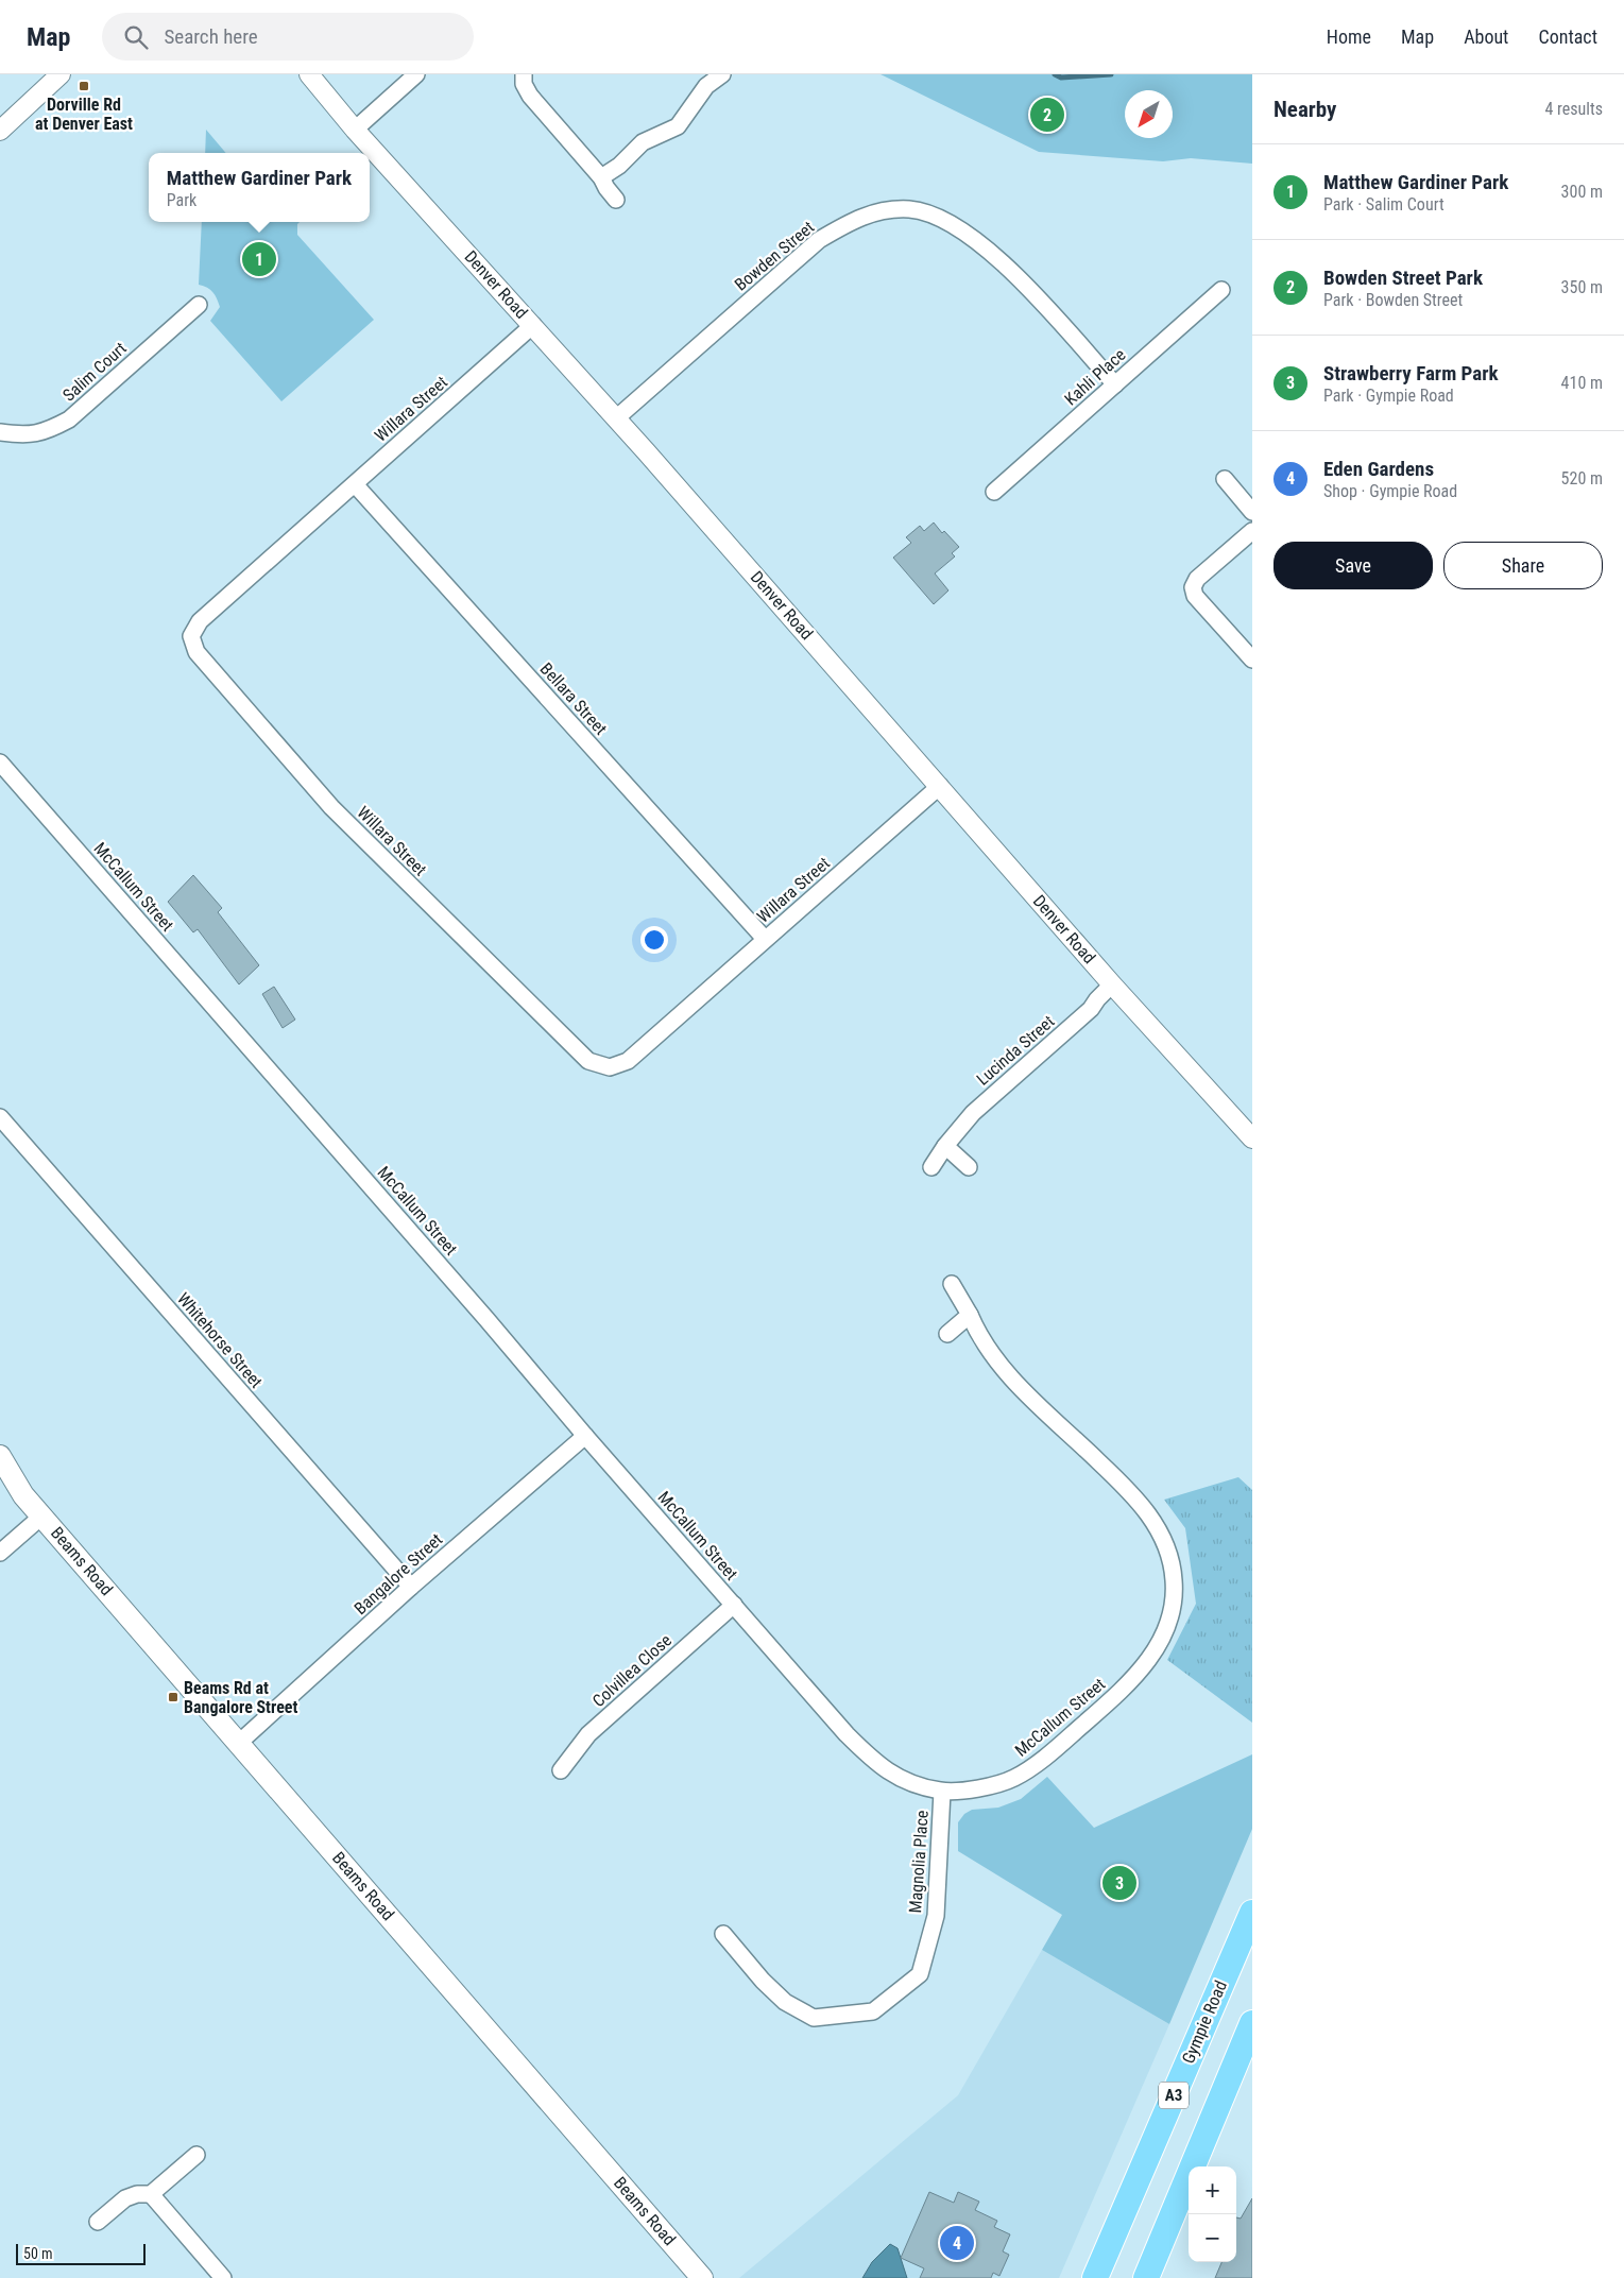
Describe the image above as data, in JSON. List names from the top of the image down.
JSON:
{
  "streets": {
    "highway": ["Gympie Road", "A3"],
    "main road": ["Beams Road"],
    "street": [
      "Bowden Street",
      "Denver Road",
      "Salim Court",
      "Kahli Place",
      "Willara Street",
      "Bellara Street",
      "McCallum Street",
      "Lucinda Street",
      "Whitehorse Street",
      "Bangalore Street",
      "Colvillea Close",
      "Magnolia Place"
    ]
  },
  "crossings": [
    ["Bowden Street", "Denver Road"],
    ["Bowden Street", "Kahli Place"],
    ["Denver Road", "Willara Street"],
    ["Denver Road", "Lucinda Street"],
    ["Willara Street", "Bellara Street"],
    ["McCallum Street", "Bangalore Street"],
    ["McCallum Street", "Colvillea Close"],
    ["McCallum Street", "Magnolia Place"],
    ["Whitehorse Street", "Bangalore Street"],
    ["Beams Road", "Bangalore Street"]
  ],
  "places": {
    "transit": ["Dorville Rd at Denver East", "Beams Rd at Bangalore Street"]
  },
  "scale_bar": "50 m",
  "north": "bottom left",
  "page": {
    "header": "Map",
    "search": "Search here",
    "nav": [
      "Home",
      "Map",
      "About",
      "Contact"
    ],
    "heading": ["Nearby", "4 results"],
    "pins": [
      "2",
      "1",
      "3",
      "4"
    ],
    "list": [
      {
        "mark": "1",
        "name": "Matthew Gardiner Park",
        "note": "Park · Salim Court",
        "value": "300 m"
      },
      {
        "mark": "2",
        "name": "Bowden Street Park",
        "note": "Park · Bowden Street",
        "value": "350 m"
      },
      {
        "mark": "3",
        "name": "Strawberry Farm Park",
        "note": "Park · Gympie Road",
        "value": "410 m"
      },
      {
        "mark": "4",
        "name": "Eden Gardens",
        "note": "Shop · Gympie Road",
        "value": "520 m"
      }
    ],
    "popup": ["Matthew Gardiner Park", "Park"],
    "buttons": ["Save", "Share"],
    "map_buttons": ["+", "−"],
    "scale": "50 m"
  }
}
